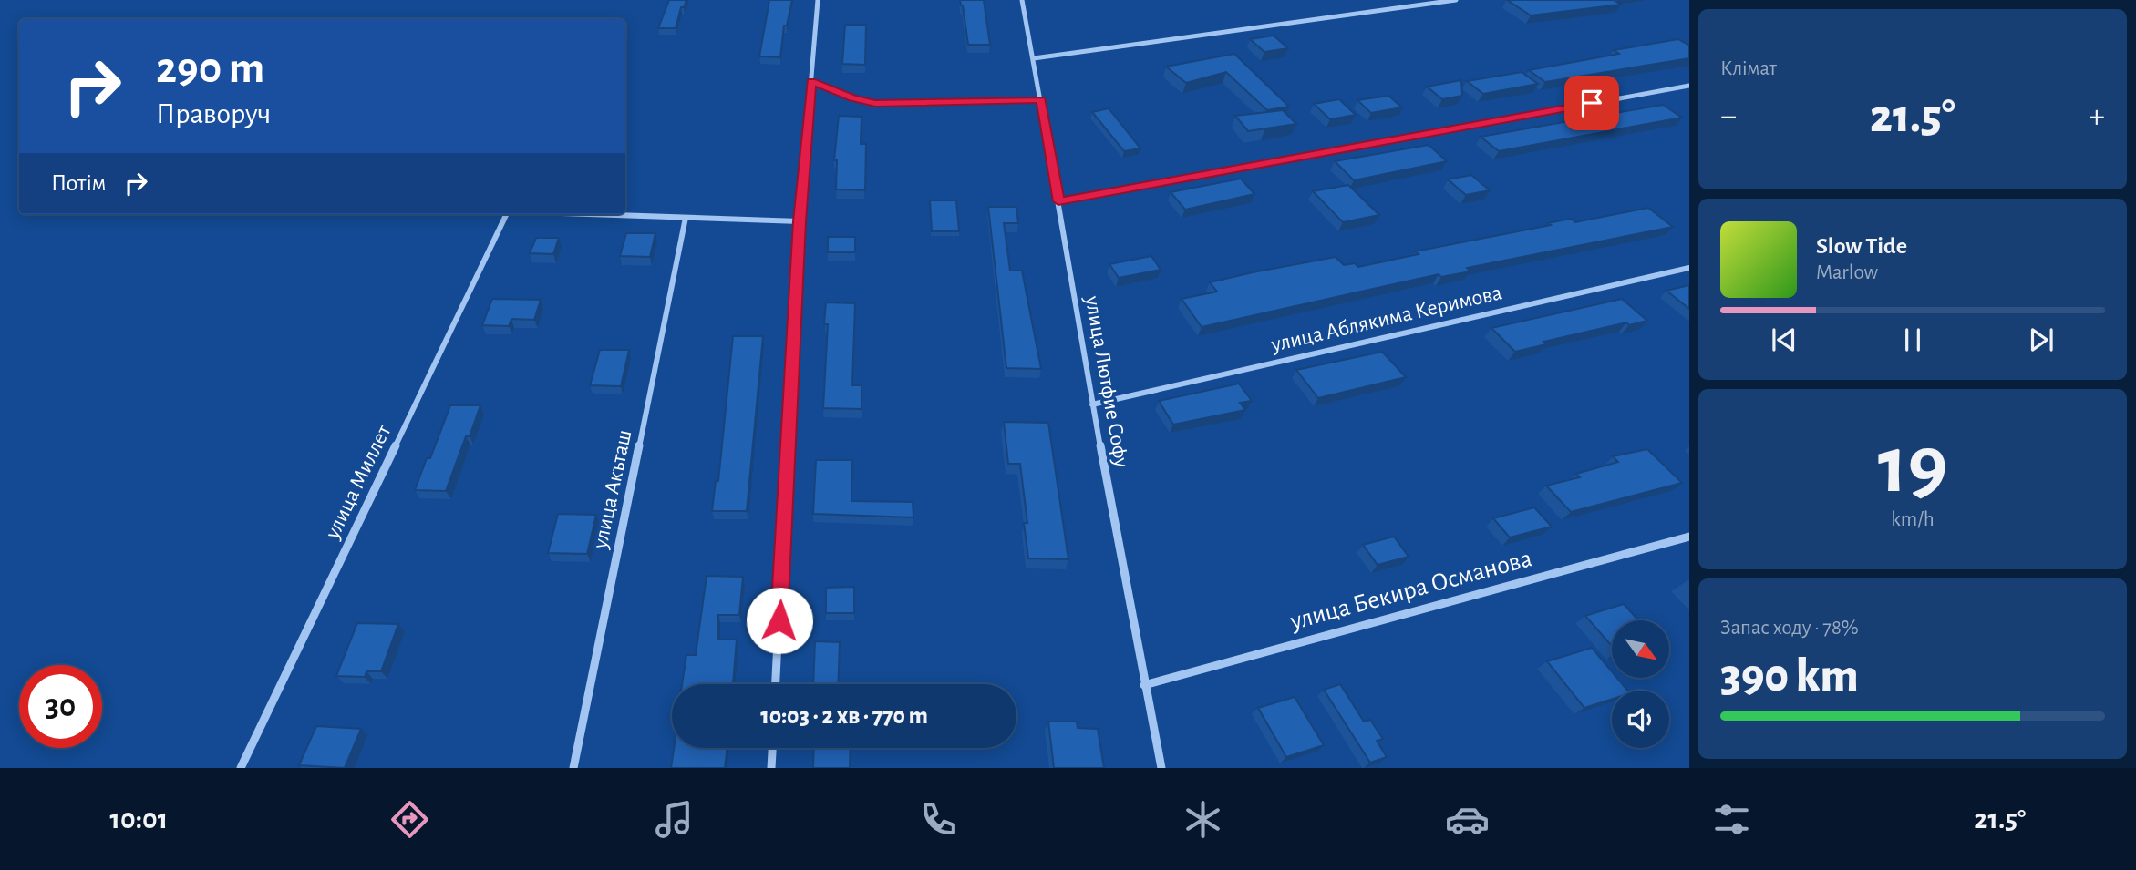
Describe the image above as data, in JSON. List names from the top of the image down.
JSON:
{
  "streets": {
    "street": [
      "улица Аблякима Керимова",
      "улица Лютфие Софу",
      "улица Миллет",
      "улица Акъташ",
      "улица Бекира Османова"
    ]
  },
  "crossings": [
    ["улица Аблякима Керимова", "улица Лютфие Софу"],
    ["улица Лютфие Софу", "улица Бекира Османова"]
  ],
  "north": "bottom right",
  "page": {
    "tile": [
      "Клімат",
      ["19", "km/h"],
      ["Запас ходу · 78%", "390 km"]
    ],
    "turn": ["290 m", "Праворуч"],
    "heat": ["−", "21.5°", "+"],
    "then": "Потім",
    "song": ["Slow Tide", "Marlow"],
    "limit": "30",
    "trip": "10:03 · 2 хв · 770 m",
    "tabs": ["10:01", "21.5°"]
  }
}
